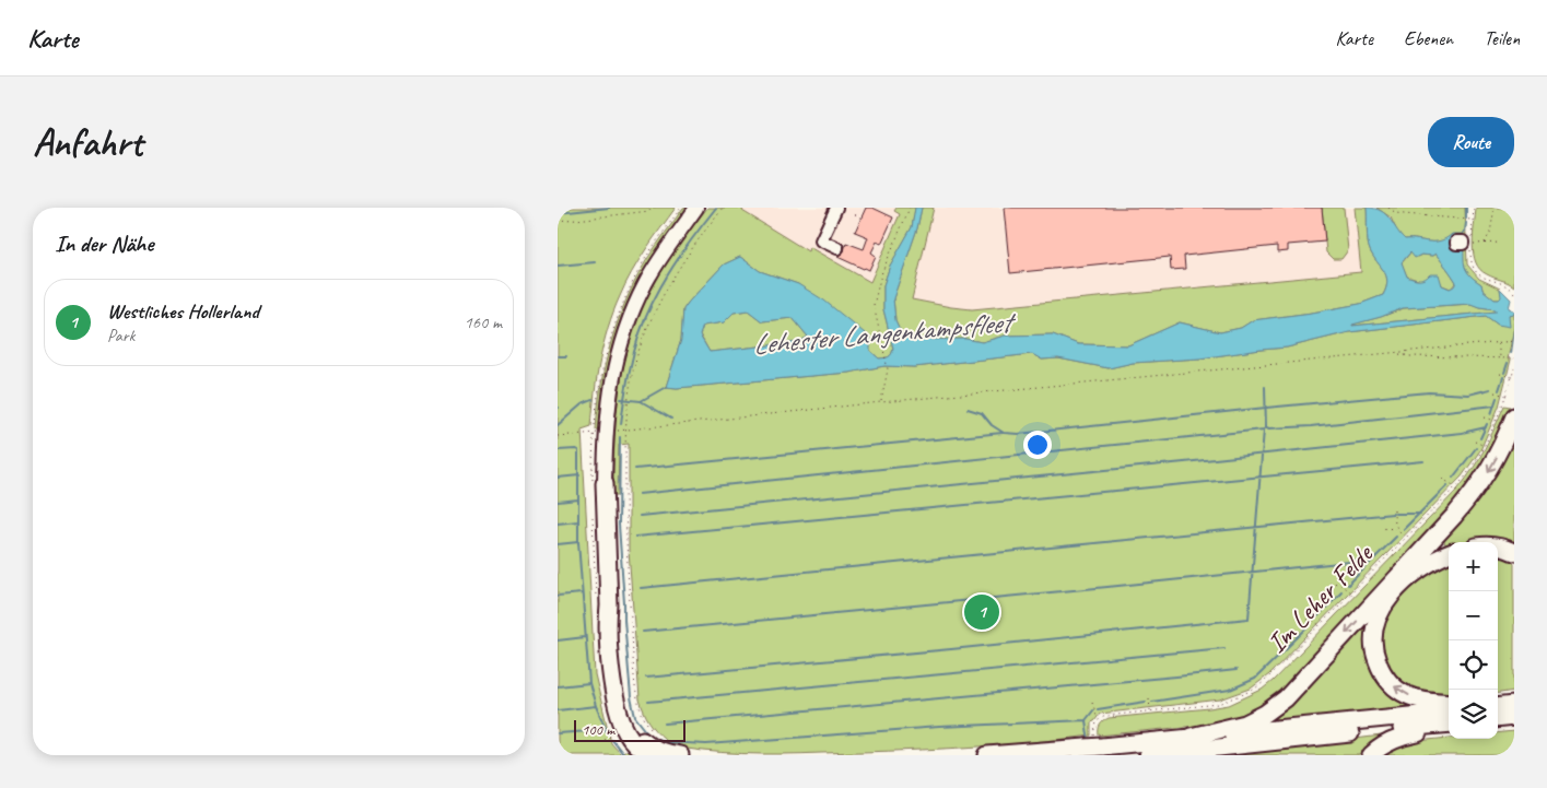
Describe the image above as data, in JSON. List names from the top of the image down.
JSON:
{
  "streets": {
    "path": ["Im Leher Felde"]
  },
  "water": ["Lehester Langenkampsfleet"],
  "scale_bar": "100 m",
  "page": {
    "header": "Karte",
    "nav": ["Karte", "Ebenen", "Teilen"],
    "buttons": "Route",
    "title": "Anfahrt",
    "heading": "In der Nähe",
    "list": [
      {
        "mark": "1",
        "name": "Westliches Hollerland",
        "note": "Park",
        "value": "160 m"
      }
    ],
    "map_buttons": ["+", "−"],
    "pins": "1",
    "scale": "100 m"
  }
}
